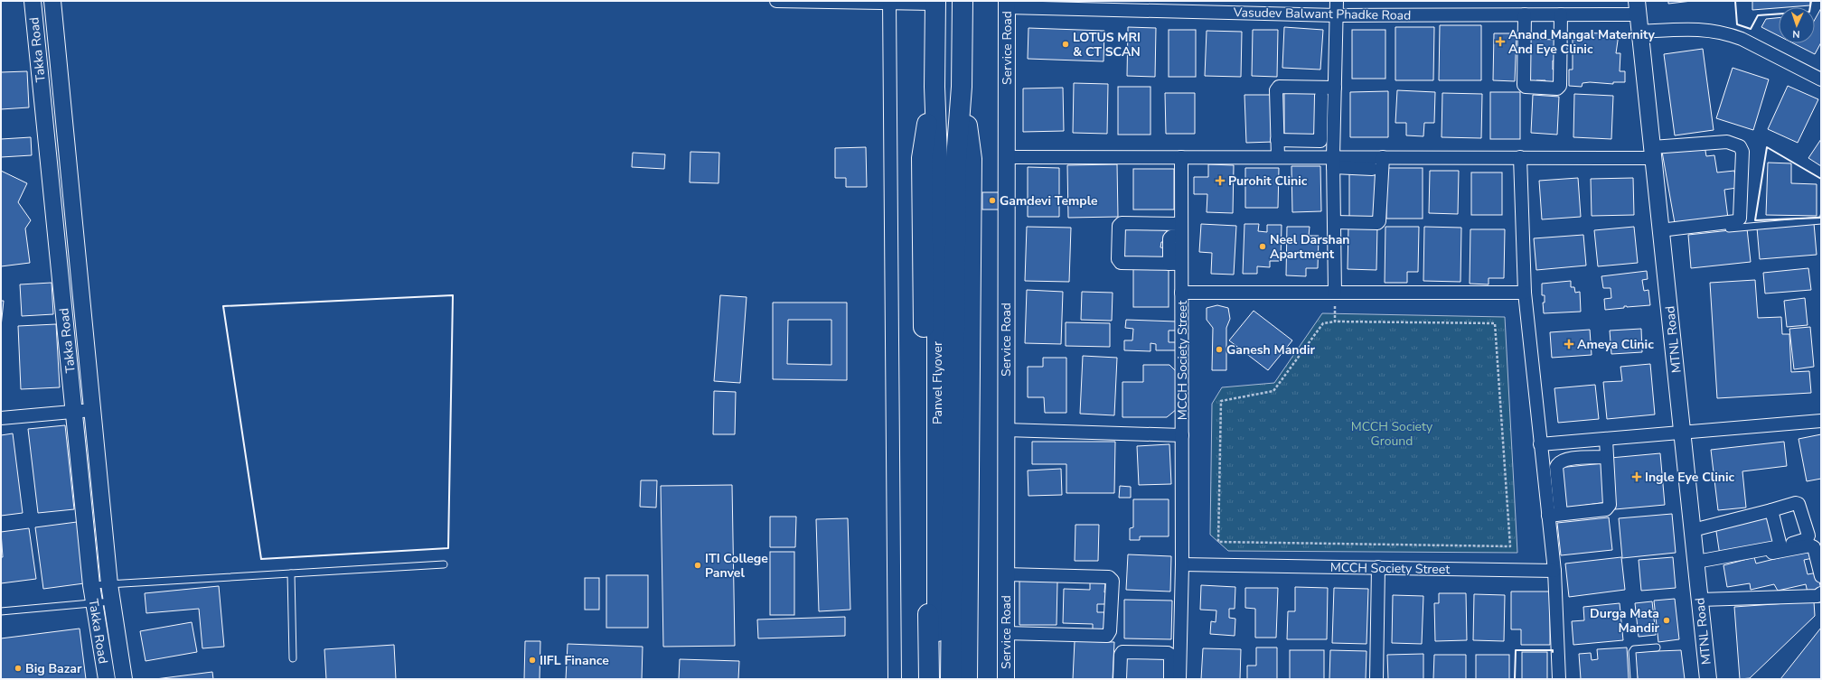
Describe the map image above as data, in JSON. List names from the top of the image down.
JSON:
{
  "streets": {
    "highway": ["Panvel Flyover"],
    "street": [
      "Vasudev Balwant Phadke Road",
      "Service Road",
      "Takka Road",
      "MTNL Road",
      "MCCH Society Street"
    ]
  },
  "crossings": [
    ["Vasudev Balwant Phadke Road", "Service Road"],
    ["Vasudev Balwant Phadke Road", "MTNL Road"]
  ],
  "parks": ["MCCH Society Ground"],
  "places": {
    "health": [
      "Anand Mangal Maternity And Eye Clinic",
      "Purohit Clinic",
      "Ameya Clinic",
      "Ingle Eye Clinic"
    ],
    "other": [
      "LOTUS MRI & CT SCAN",
      "Gamdevi Temple",
      "Neel Darshan Apartment",
      "Ganesh Mandir",
      "ITI College Panvel",
      "Durga Mata Mandir",
      "IIFL Finance",
      "Big Bazar"
    ]
  },
  "north": "bottom"
}
